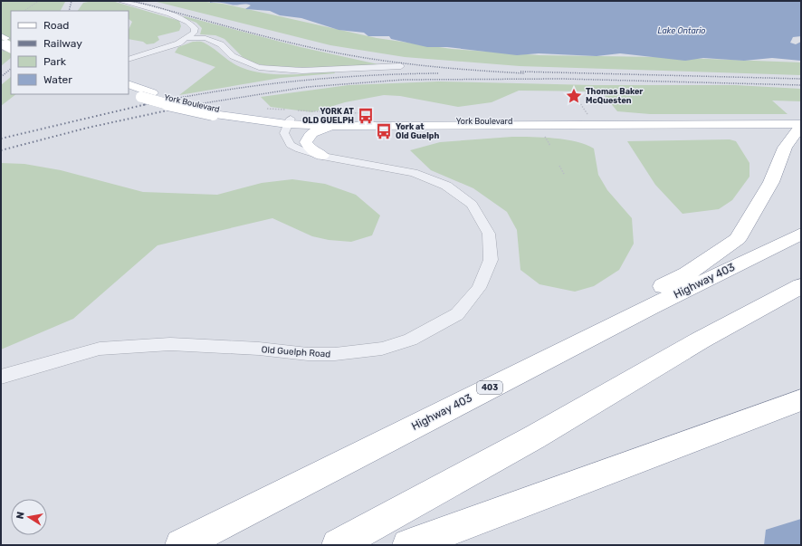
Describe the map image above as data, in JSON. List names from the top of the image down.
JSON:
{
  "streets": {
    "highway": ["Highway 403", "403"],
    "main road": ["York Boulevard"],
    "street": ["Old Guelph Road"]
  },
  "crossings": [
    ["York Boulevard", "Old Guelph Road"]
  ],
  "water": ["Lake Ontario"],
  "places": {
    "place": ["Thomas Baker McQuesten"],
    "bus stop": ["YORK AT OLD GUELPH", "York at Old Guelph"]
  },
  "legend": [
    "Road",
    "Railway",
    "Park",
    "Water"
  ],
  "north": "left"
}
